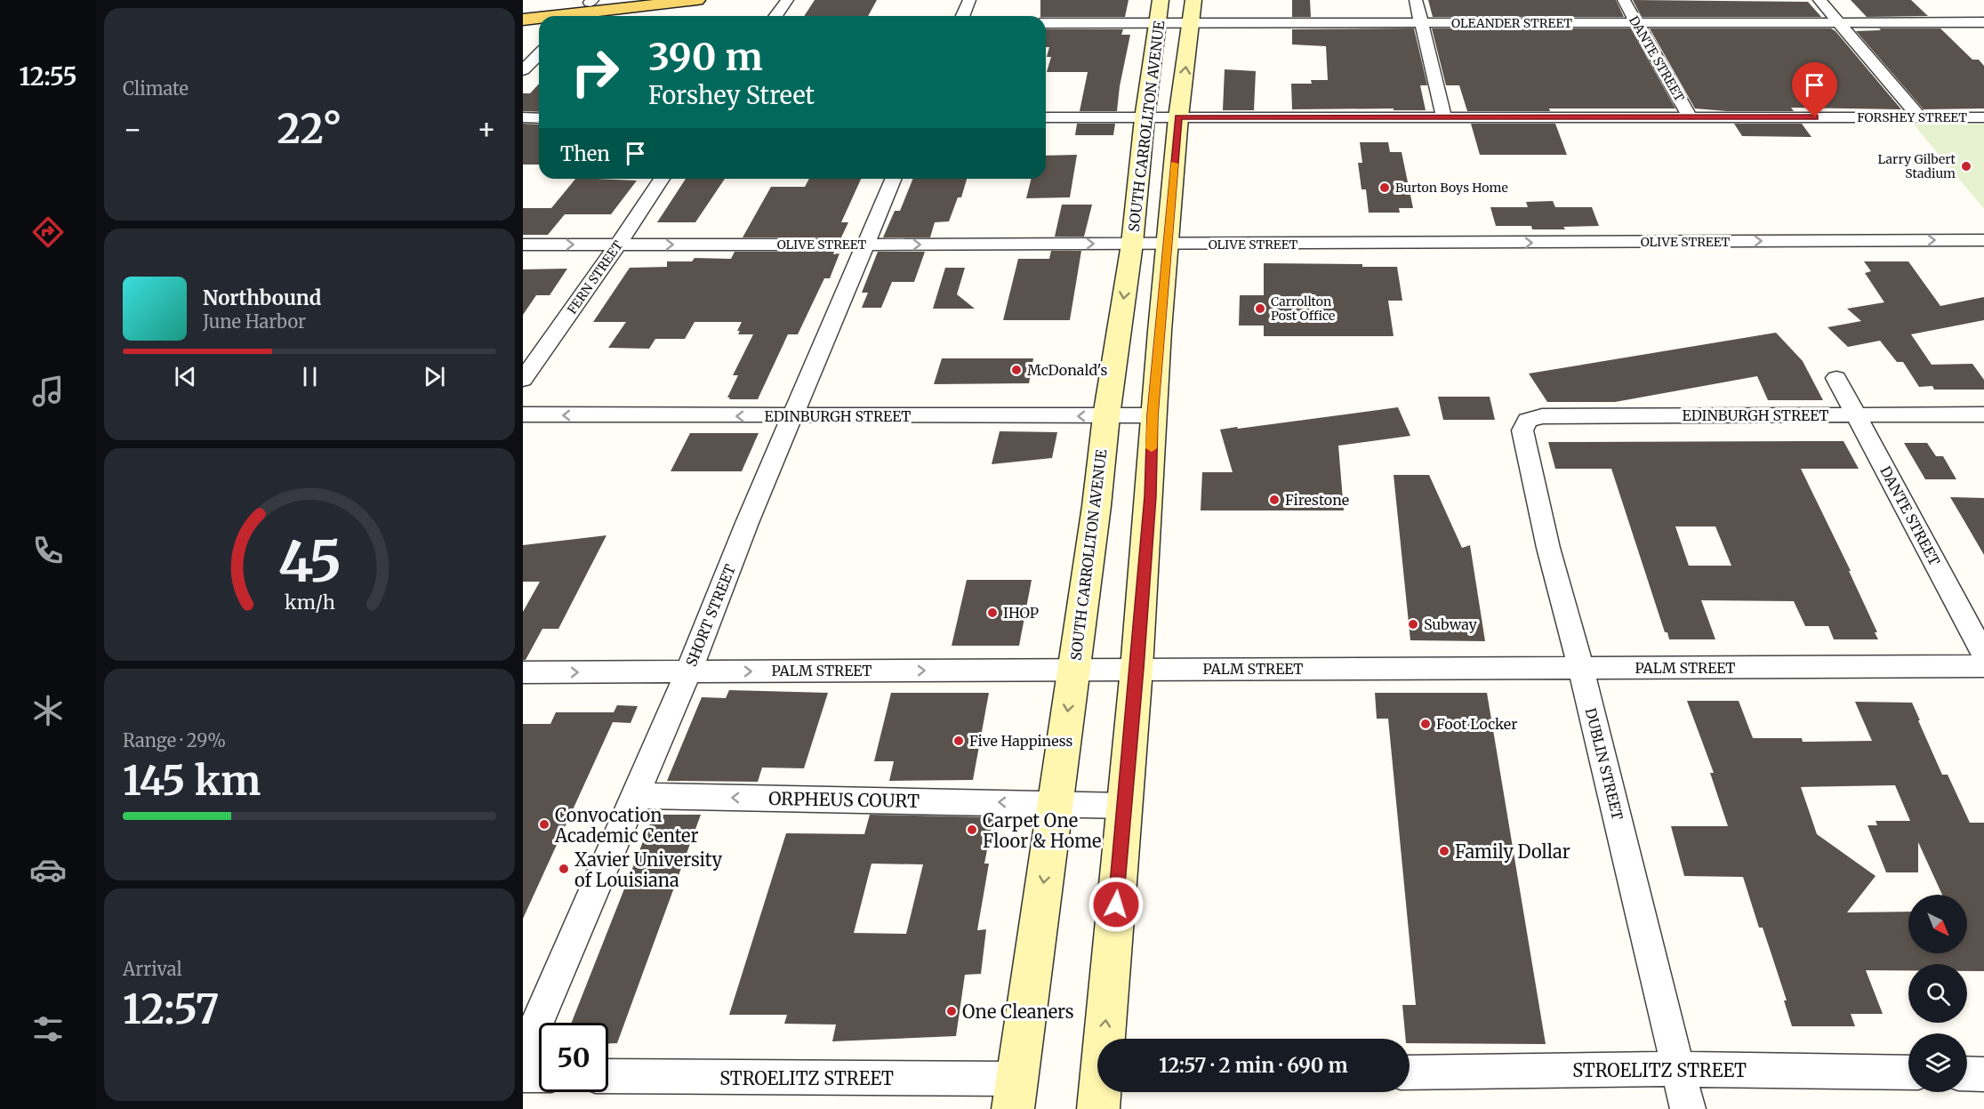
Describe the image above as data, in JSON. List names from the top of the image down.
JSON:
{
  "streets": {
    "main road": ["SOUTH CARROLLTON AVENUE"],
    "street": [
      "OLEANDER STREET",
      "DANTE STREET",
      "FORSHEY STREET",
      "OLIVE STREET",
      "FERN STREET",
      "EDINBURGH STREET",
      "SHORT STREET",
      "PALM STREET",
      "DUBLIN STREET",
      "ORPHEUS COURT",
      "STROELITZ STREET"
    ]
  },
  "crossings": [
    ["OLEANDER STREET", "DANTE STREET"],
    ["OLEANDER STREET", "SOUTH CARROLLTON AVENUE"],
    ["DANTE STREET", "FORSHEY STREET"],
    ["DANTE STREET", "EDINBURGH STREET"],
    ["FORSHEY STREET", "SOUTH CARROLLTON AVENUE"],
    ["SOUTH CARROLLTON AVENUE", "OLIVE STREET"],
    ["SOUTH CARROLLTON AVENUE", "EDINBURGH STREET"],
    ["SOUTH CARROLLTON AVENUE", "PALM STREET"],
    ["SOUTH CARROLLTON AVENUE", "ORPHEUS COURT"],
    ["SOUTH CARROLLTON AVENUE", "STROELITZ STREET"],
    ["OLIVE STREET", "FERN STREET"],
    ["OLIVE STREET", "SHORT STREET"],
    ["EDINBURGH STREET", "SHORT STREET"],
    ["EDINBURGH STREET", "DUBLIN STREET"],
    ["SHORT STREET", "PALM STREET"],
    ["SHORT STREET", "ORPHEUS COURT"],
    ["PALM STREET", "DUBLIN STREET"],
    ["DUBLIN STREET", "STROELITZ STREET"]
  ],
  "one_way": [
    "OLIVE STREET",
    "EDINBURGH STREET",
    "PALM STREET",
    "ORPHEUS COURT"
  ],
  "places": [
    "Larry Gilbert Stadium",
    "Burton Boys Home",
    "Carrollton Post Office",
    "McDonald's",
    "Firestone",
    "IHOP",
    "Subway",
    "Foot Locker",
    "Five Happiness",
    "Convocation Academic Center",
    "Carpet One Floor & Home",
    "Family Dollar",
    "Xavier University of Louisiana",
    "One Cleaners"
  ],
  "north": "bottom right",
  "page": {
    "tabs": "12:55",
    "tile": [
      "Climate",
      ["Range · 29%", "145 km"],
      ["Arrival", "12:57"]
    ],
    "turn": ["390 m", "Forshey Street"],
    "heat": ["−", "22°", "+"],
    "then": "Then",
    "song": ["Northbound", "June Harbor"],
    "limit": "50",
    "trip": "12:57 · 2 min · 690 m",
    "gauge": ["45", "km/h"]
  }
}
